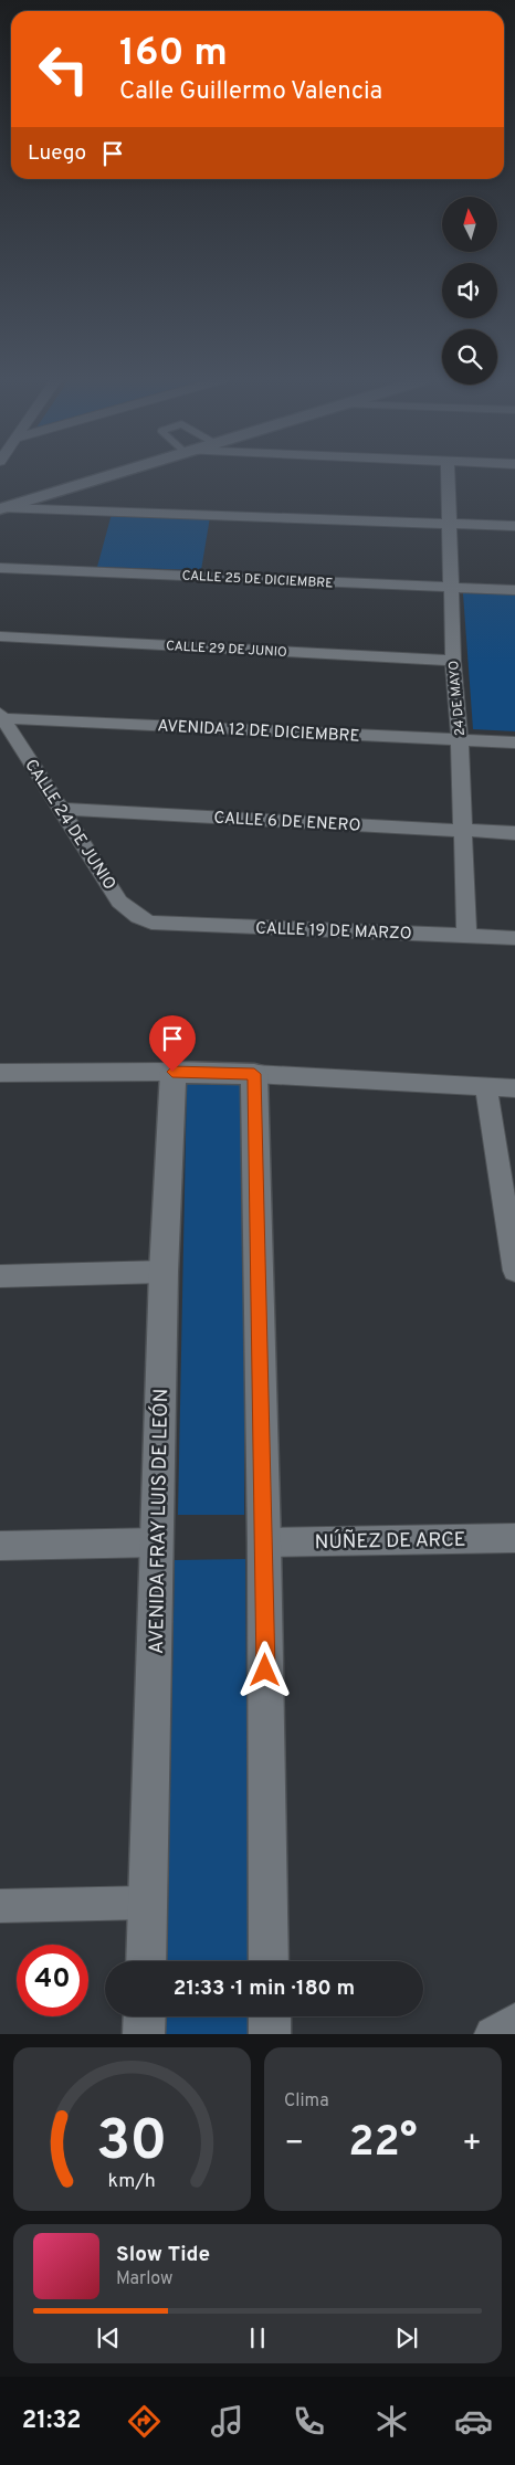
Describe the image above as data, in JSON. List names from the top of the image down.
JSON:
{
  "streets": {
    "street": [
      "CALLE 25 DE DICIEMBRE",
      "CALLE 29 DE JUNIO",
      "24 DE MAYO",
      "AVENIDA 12 DE DICIEMBRE",
      "CALLE 6 DE ENERO",
      "CALLE 24 DE JUNIO",
      "CALLE 19 DE MARZO",
      "AVENIDA FRAY LUIS DE LEÓN",
      "NÚÑEZ DE ARCE"
    ]
  },
  "crossings": [
    ["CALLE 25 DE DICIEMBRE", "24 DE MAYO"],
    ["CALLE 29 DE JUNIO", "24 DE MAYO"],
    ["24 DE MAYO", "AVENIDA 12 DE DICIEMBRE"],
    ["24 DE MAYO", "CALLE 6 DE ENERO"],
    ["24 DE MAYO", "CALLE 19 DE MARZO"],
    ["AVENIDA 12 DE DICIEMBRE", "CALLE 24 DE JUNIO"],
    ["CALLE 6 DE ENERO", "CALLE 24 DE JUNIO"],
    ["CALLE 24 DE JUNIO", "CALLE 19 DE MARZO"]
  ],
  "north": "top",
  "page": {
    "turn": ["160 m", "Calle Guillermo Valencia"],
    "then": "Luego",
    "limit": "40",
    "trip": "21:33 · 1 min · 180 m",
    "tile": "Clima",
    "heat": ["−", "22°", "+"],
    "song": ["Slow Tide", "Marlow"],
    "tabs": "21:32",
    "gauge": ["30", "km/h"]
  }
}
